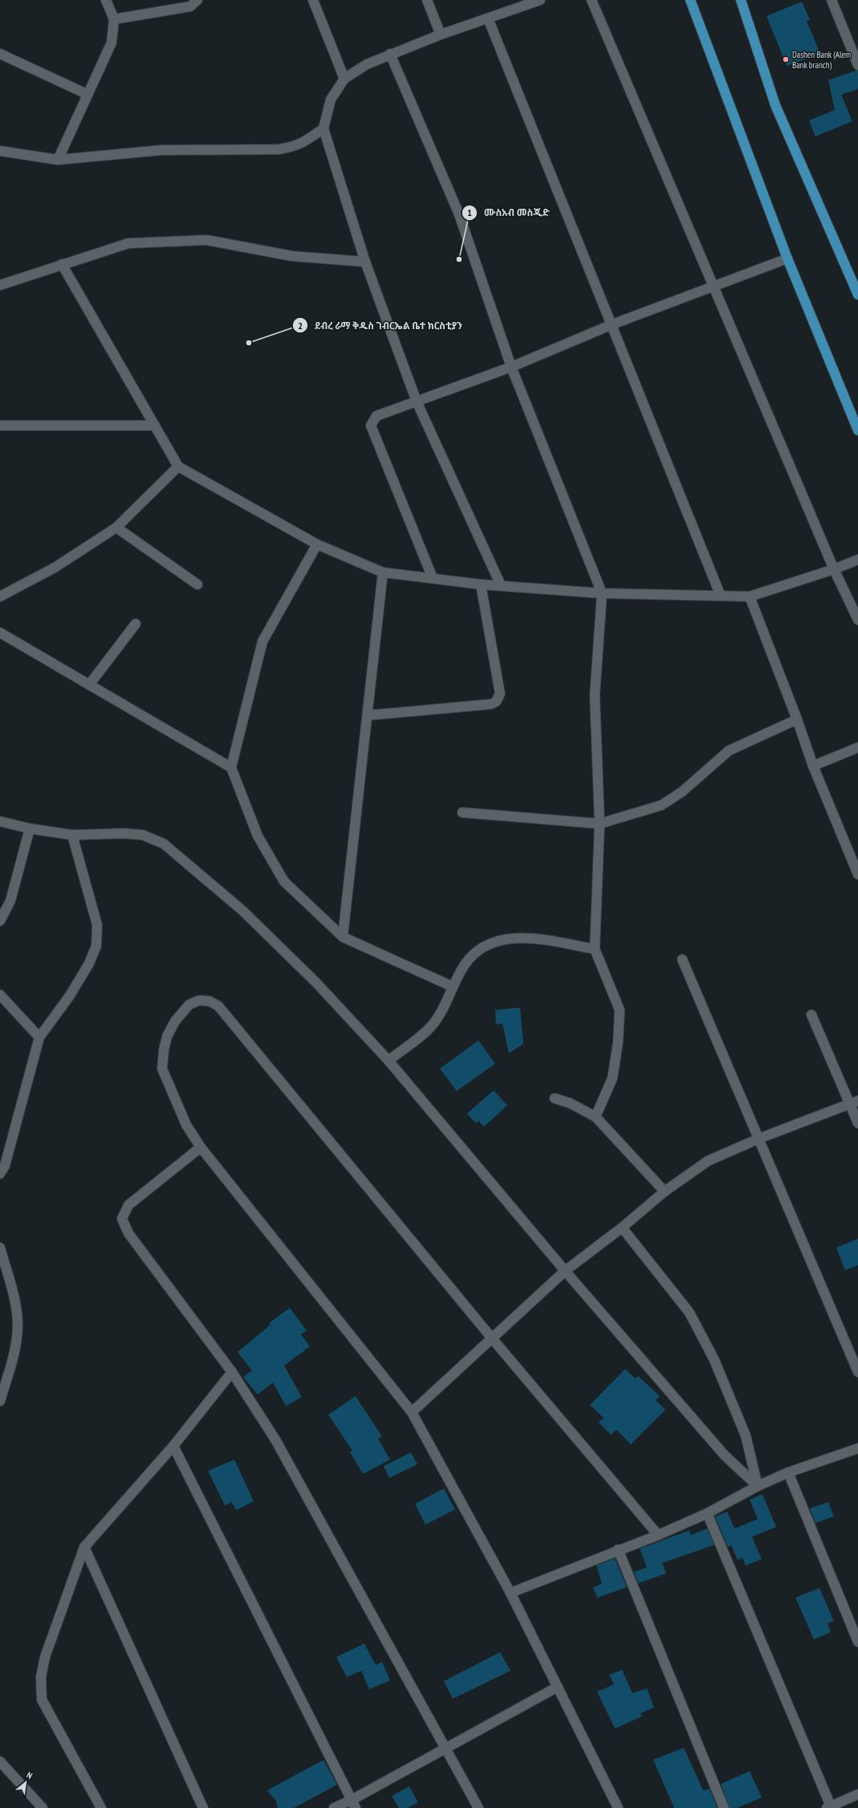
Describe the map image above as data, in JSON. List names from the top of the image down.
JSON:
{
  "places": ["Dashen Bank (Alem Bank branch)", "ሙስአብ መስጂድ", "ደብረ ራማ ቅዱስ ገብርኤል ቤተ ክርስቲያን"],
  "north": "top right"
}
